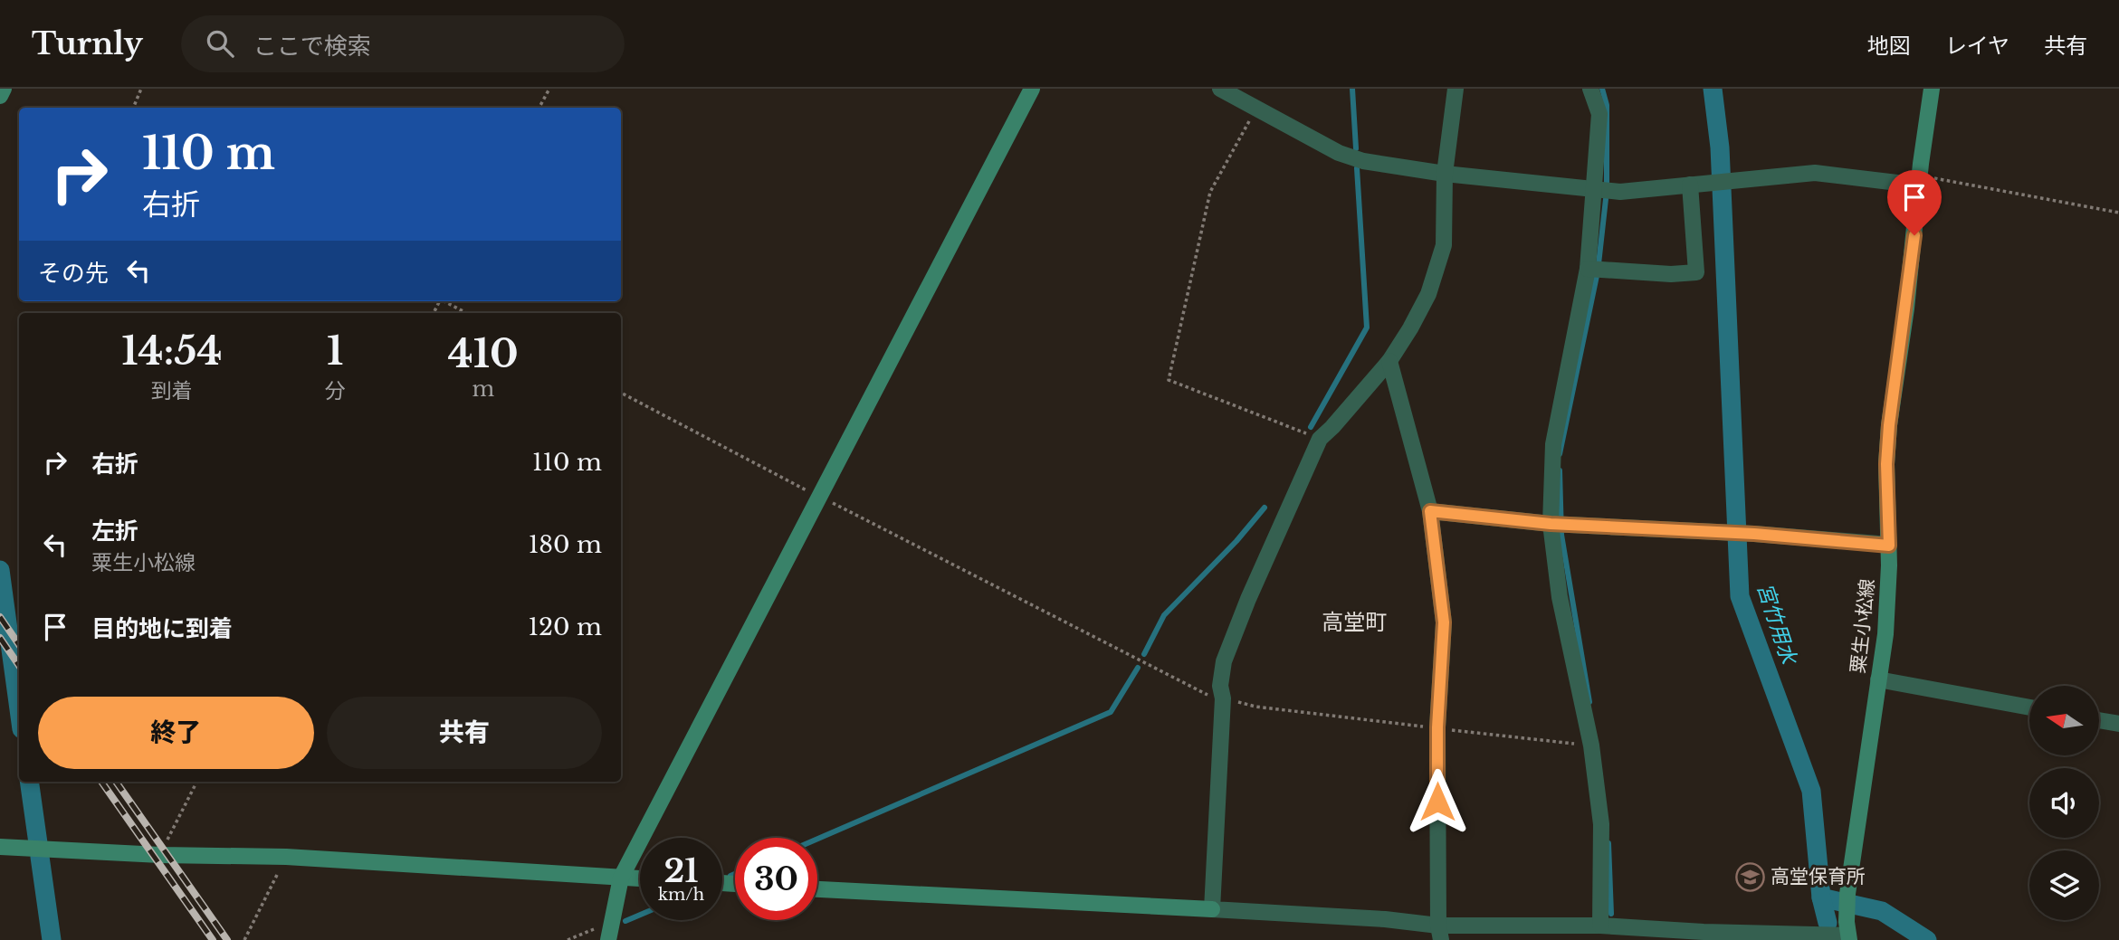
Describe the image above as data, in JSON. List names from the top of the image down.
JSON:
{
  "streets": {
    "street": ["粟生小松線"]
  },
  "districts": ["高堂町"],
  "water": ["宮竹用水"],
  "places": {
    "school or university": ["高堂保育所"]
  },
  "north": "left",
  "page": {
    "header": "Turnly",
    "search": "ここで検索",
    "nav": ["地図", "レイヤ", "共有"],
    "turn": ["110 m", "右折"],
    "then": "その先",
    "eta": [
      "14:54",
      "到着",
      "1",
      "分",
      "410",
      "m"
    ],
    "list": [
      {
        "name": "右折",
        "value": "110 m"
      },
      {
        "name": "左折",
        "note": "粟生小松線",
        "value": "180 m"
      },
      {
        "name": "目的地に到着",
        "value": "120 m"
      }
    ],
    "buttons": ["終了", "共有"],
    "speed": "21 km/h",
    "limit": "30"
  }
}
